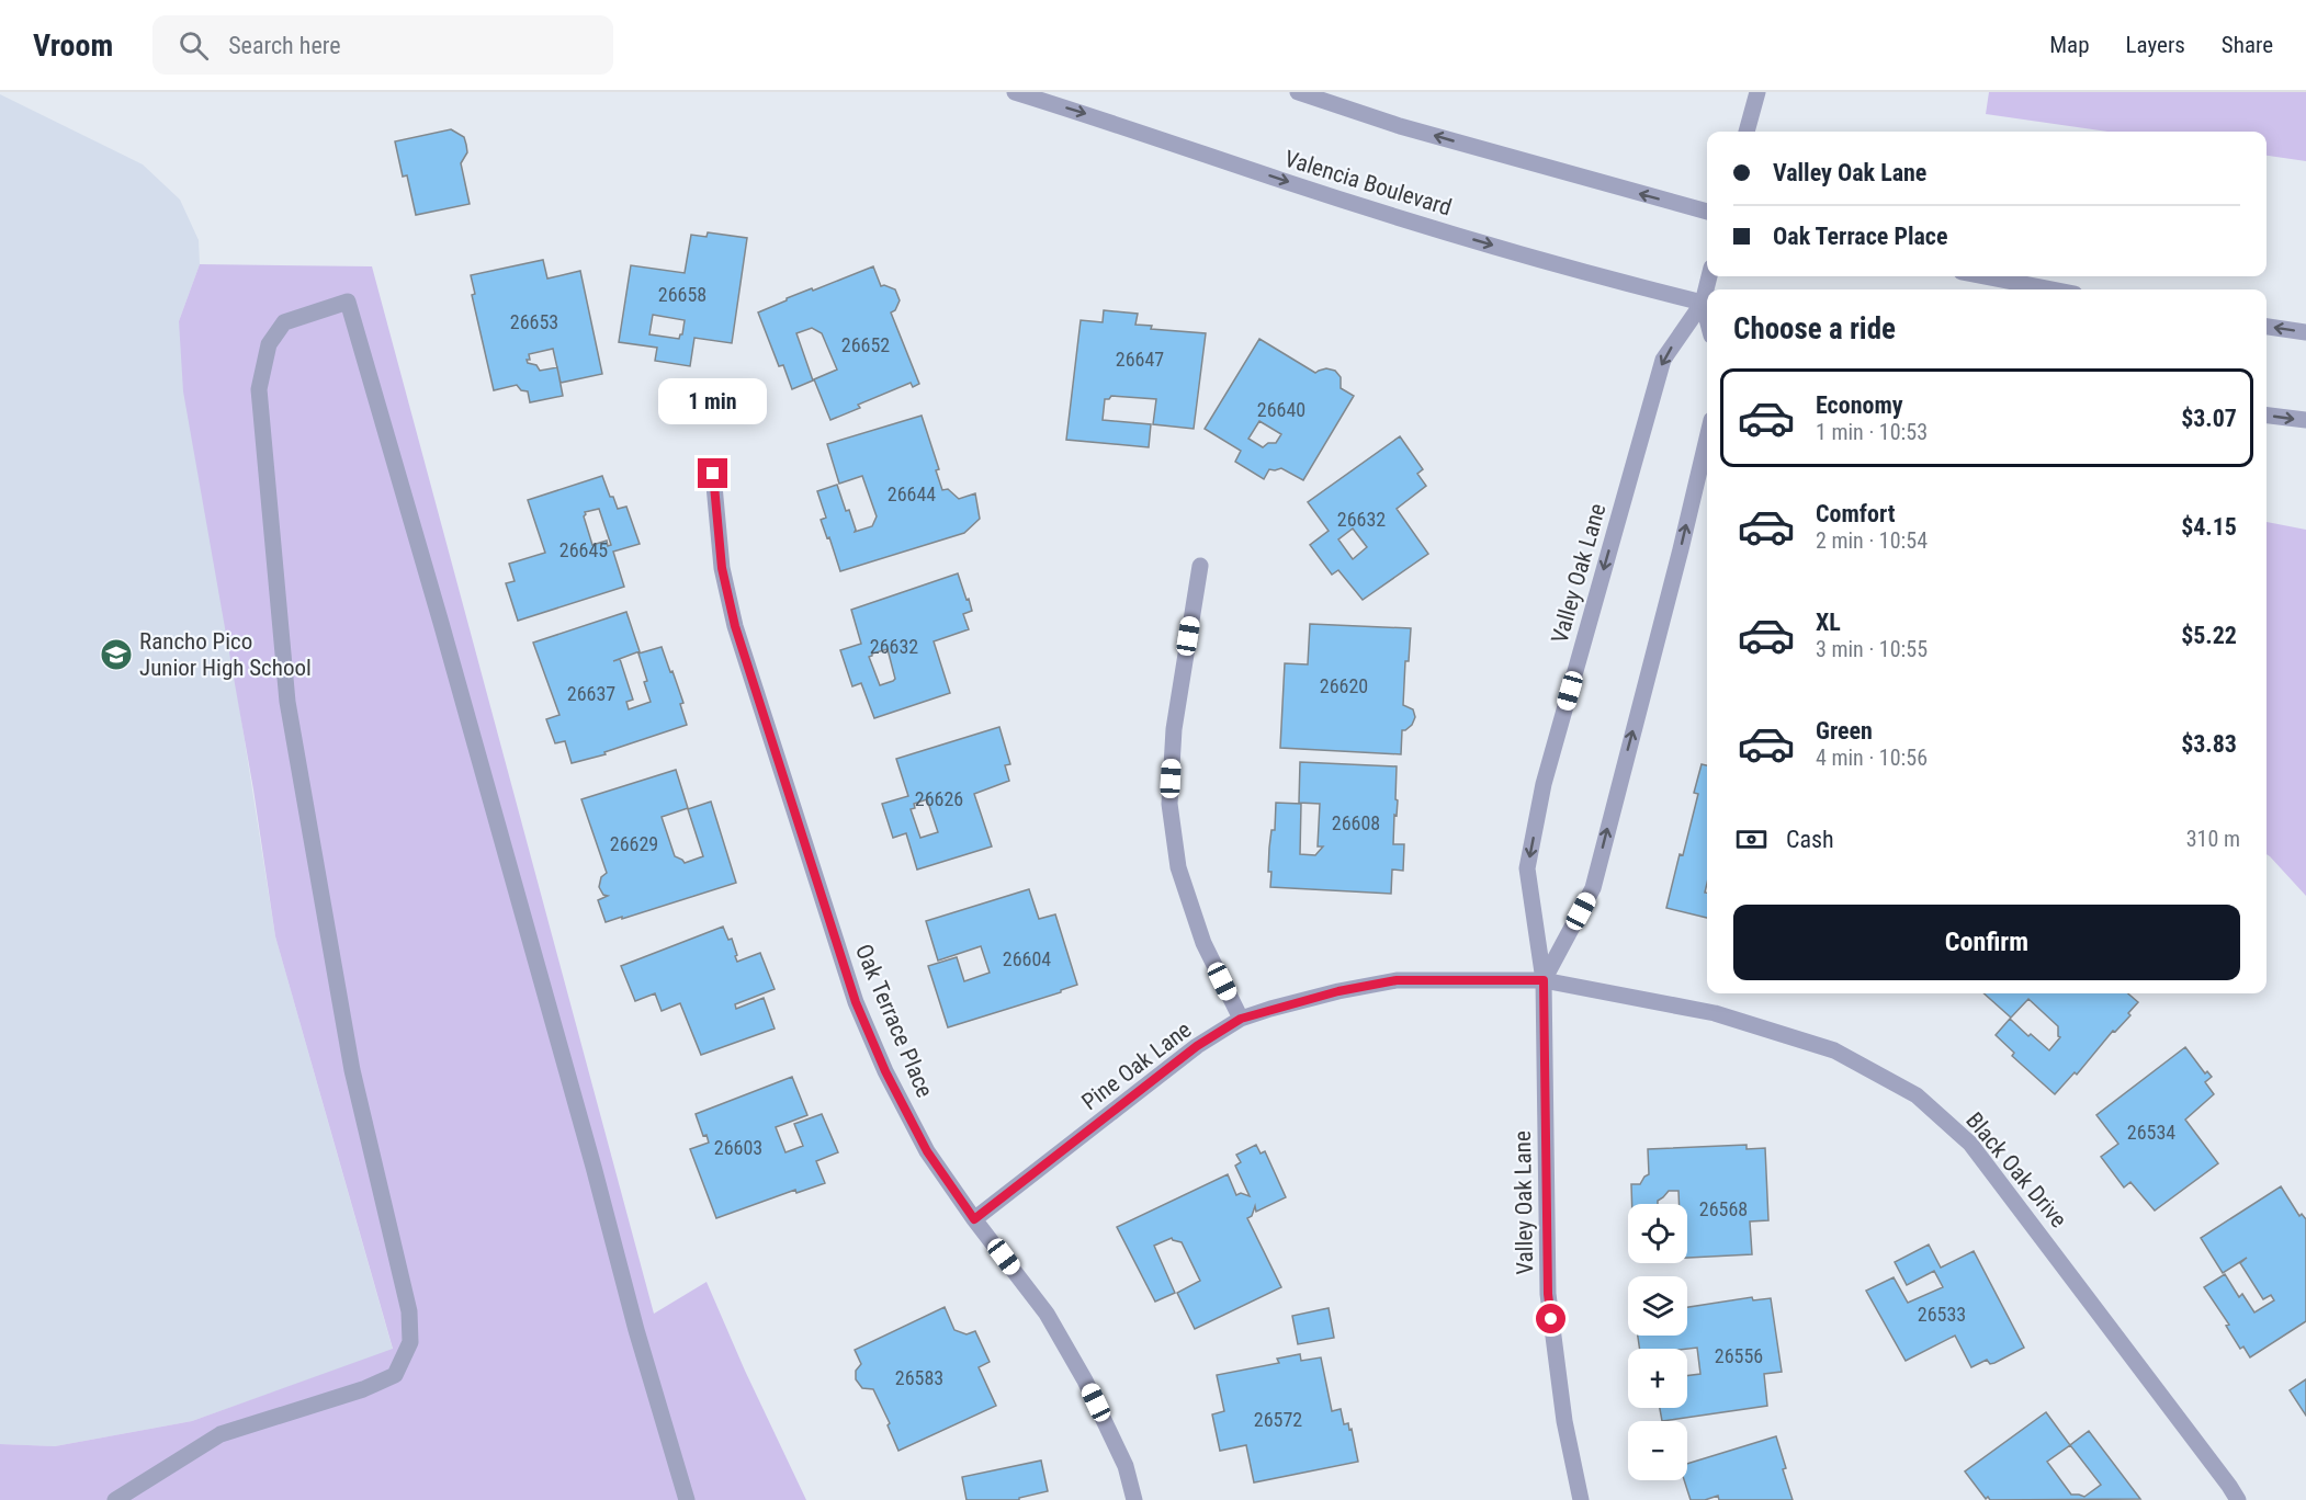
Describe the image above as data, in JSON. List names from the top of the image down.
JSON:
{
  "streets": {
    "street": [
      "Valencia Boulevard",
      "Valley Oak Lane",
      "Oak Terrace Place",
      "Pine Oak Lane",
      "Black Oak Drive"
    ]
  },
  "crossings": [
    ["Valencia Boulevard", "Valley Oak Lane"],
    ["Valley Oak Lane", "Pine Oak Lane"],
    ["Valley Oak Lane", "Black Oak Drive"],
    ["Oak Terrace Place", "Pine Oak Lane"],
    ["Pine Oak Lane", "Black Oak Drive"]
  ],
  "places": {
    "school or university": ["Rancho Pico Junior High School"]
  },
  "house_numbers": [
    "26658",
    "26653",
    "26652",
    "26647",
    "26640",
    "26644",
    "26632",
    "26645",
    "26632",
    "26620",
    "26637",
    "26626",
    "26608",
    "26629",
    "26604",
    "26534",
    "26603",
    "26568",
    "26533",
    "26556",
    "26583",
    "26572"
  ],
  "page": {
    "header": "Vroom",
    "search": "Search here",
    "nav": ["Map", "Layers", "Share"],
    "banner": ["Valley Oak Lane", "Oak Terrace Place"],
    "heading": "Choose a ride",
    "list": [
      {
        "name": "Economy",
        "note": "1 min · 10:53",
        "value": "$3.07"
      },
      {
        "name": "Comfort",
        "note": "2 min · 10:54",
        "value": "$4.15"
      },
      {
        "name": "XL",
        "note": "3 min · 10:55",
        "value": "$5.22"
      },
      {
        "name": "Green",
        "note": "4 min · 10:56",
        "value": "$3.83"
      }
    ],
    "bubble": "1 min",
    "pay": ["Cash", "310 m"],
    "buttons": "Confirm",
    "map_buttons": ["+", "−"]
  }
}
